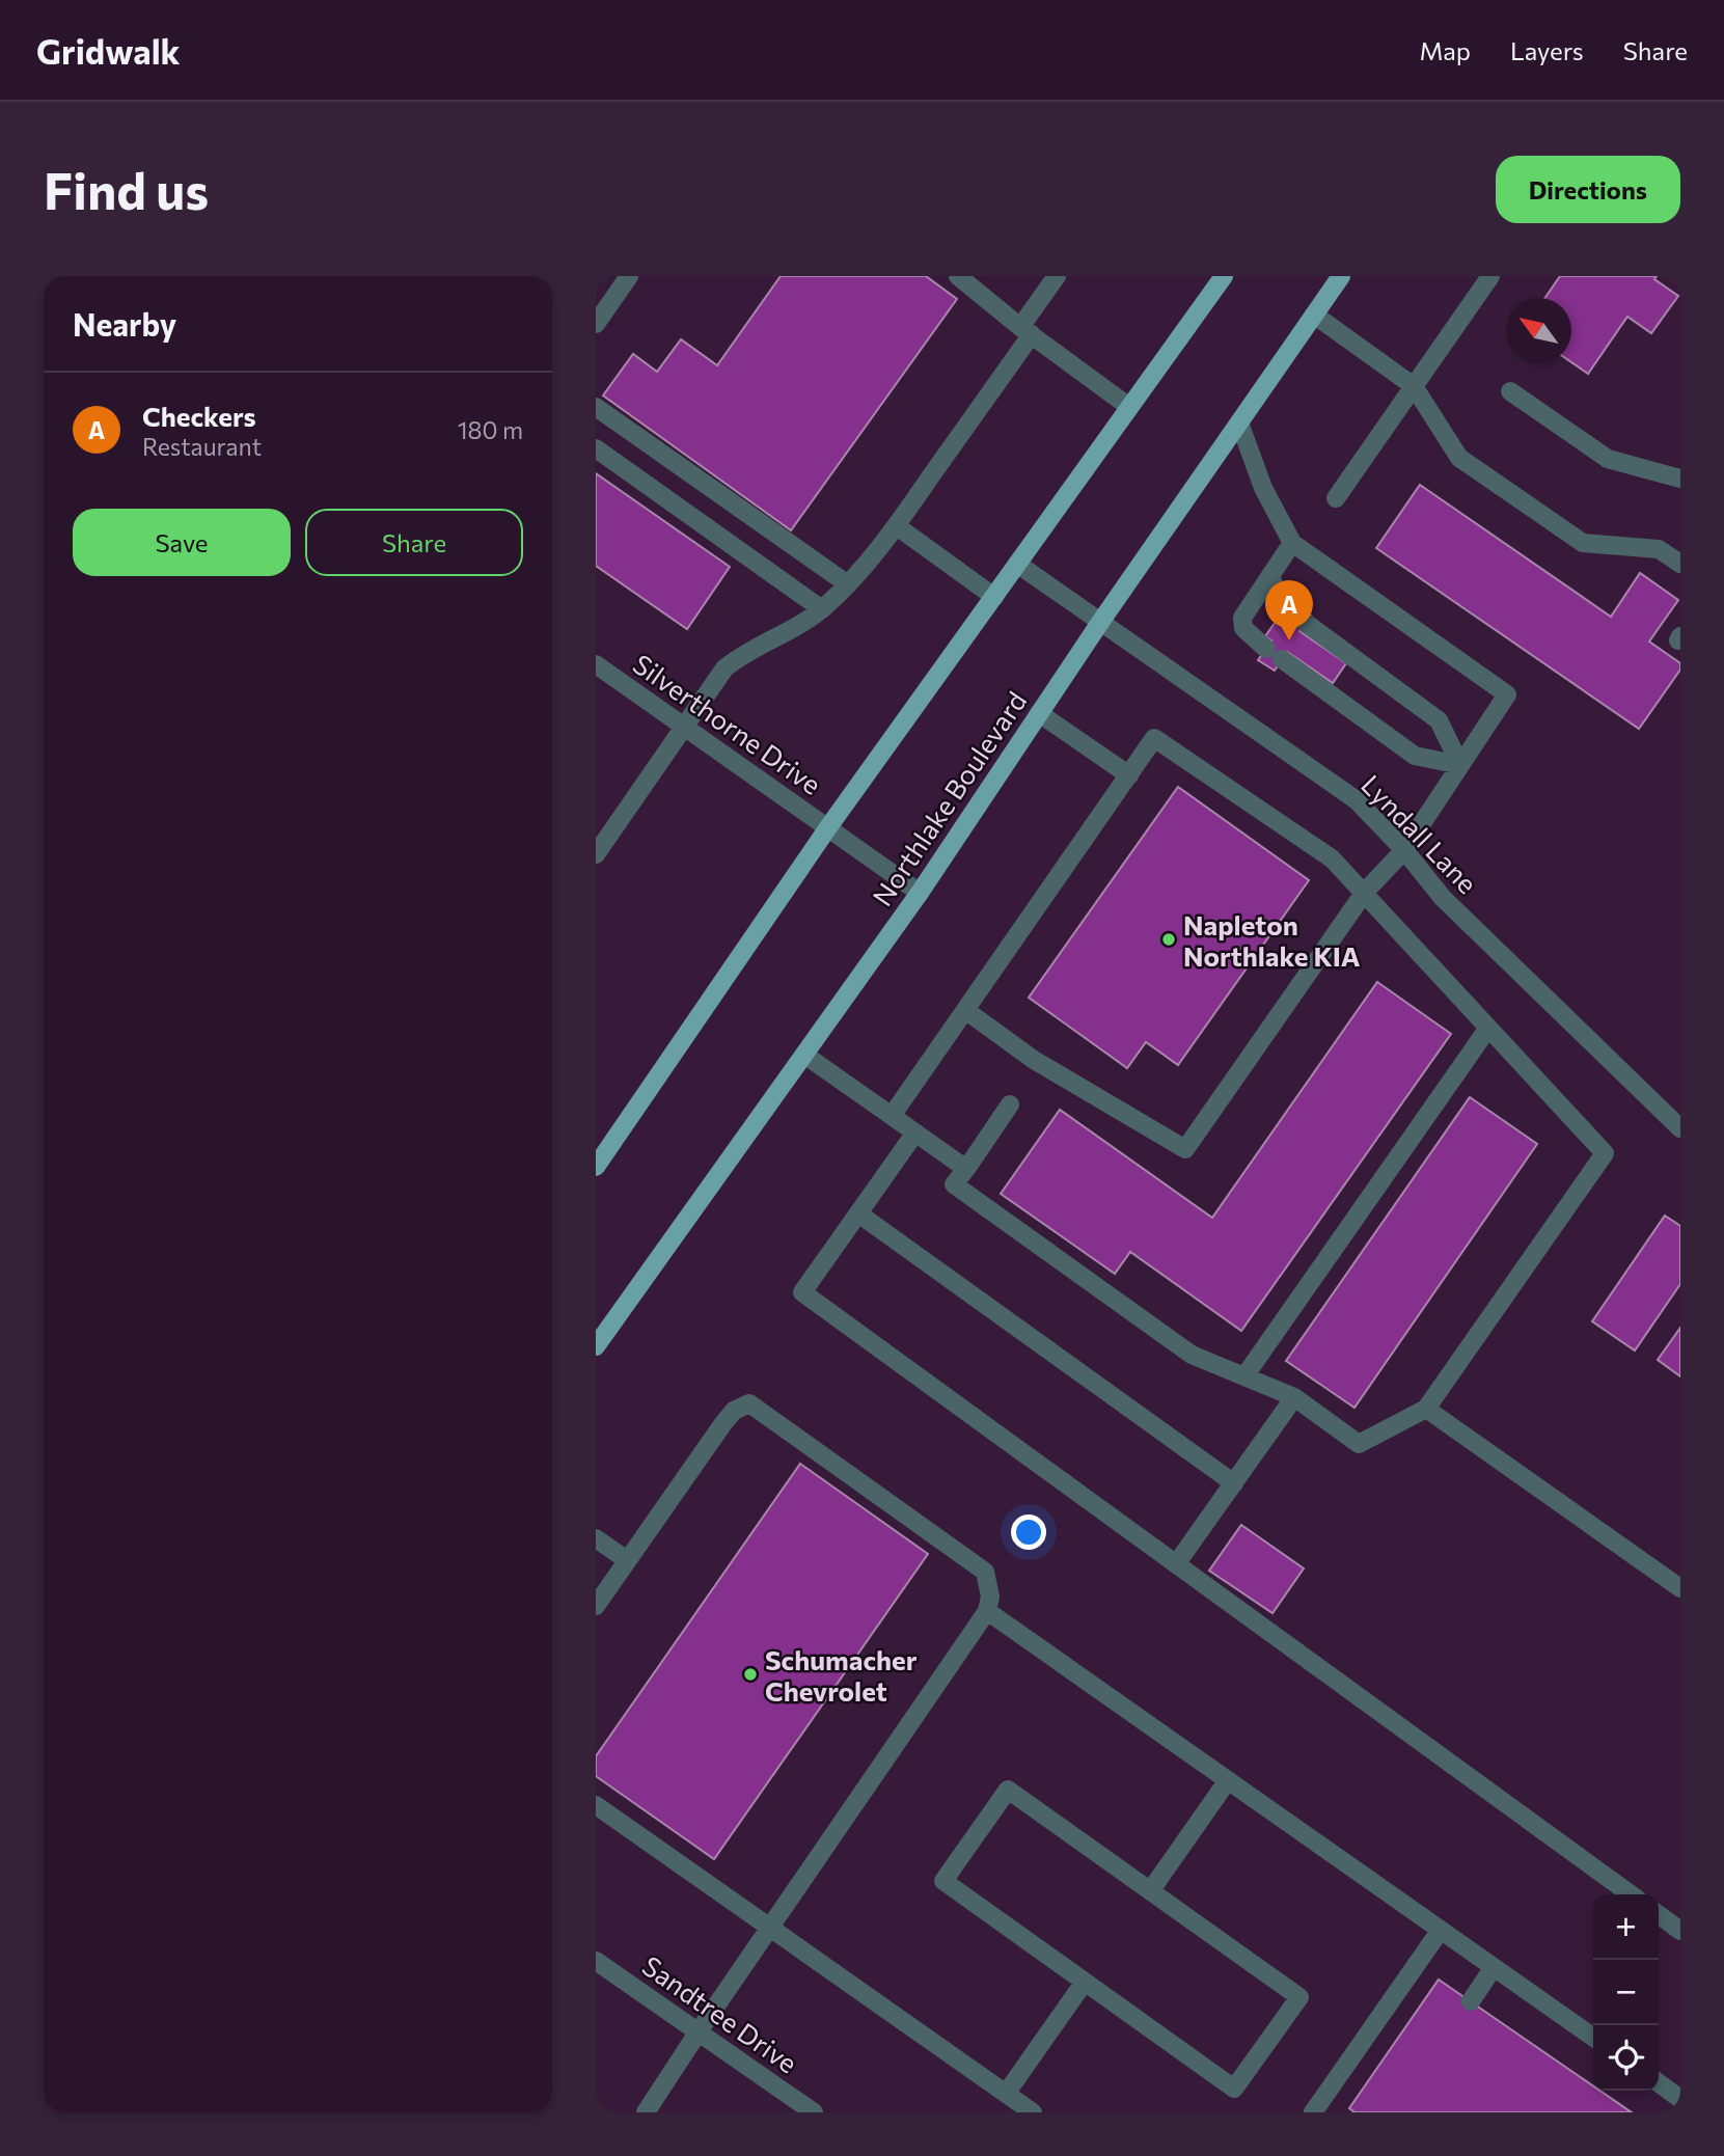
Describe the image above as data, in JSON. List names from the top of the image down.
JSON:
{
  "streets": {
    "main road": ["Northlake Boulevard"],
    "street": ["Silverthorne Drive", "Lyndall Lane", "Sandtree Drive"]
  },
  "crossings": [
    ["Silverthorne Drive", "Northlake Boulevard"],
    ["Northlake Boulevard", "Lyndall Lane"]
  ],
  "places": ["Napleton Northlake KIA", "Schumacher Chevrolet"],
  "north": "top left",
  "page": {
    "header": "Gridwalk",
    "nav": ["Map", "Layers", "Share"],
    "buttons": [
      "Directions",
      ["Save", "Share"]
    ],
    "title": "Find us",
    "heading": "Nearby",
    "list": [
      {
        "mark": "A",
        "name": "Checkers",
        "note": "Restaurant",
        "value": "180 m"
      }
    ],
    "pins": "A",
    "map_buttons": ["+", "−"]
  }
}
